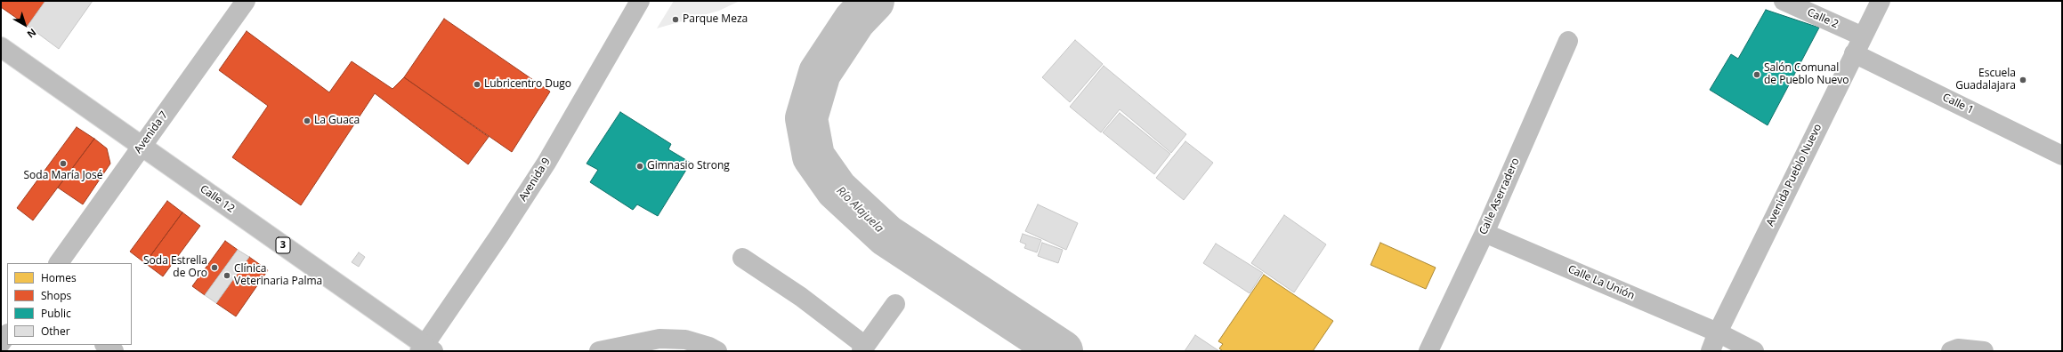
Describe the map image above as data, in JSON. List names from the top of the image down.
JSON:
{
  "streets": {
    "street": [
      "Calle 2",
      "Calle 1",
      "Avenida 7",
      "Avenida Pueblo Nuevo",
      "Avenida 9",
      "Calle Aserradero",
      "Calle 12",
      "3",
      "Calle La Unión"
    ]
  },
  "crossings": [
    ["Calle 2", "Avenida Pueblo Nuevo"],
    ["Calle 1", "Avenida Pueblo Nuevo"],
    ["Avenida 7", "Calle 12"],
    ["Avenida Pueblo Nuevo", "Calle La Unión"],
    ["Avenida 9", "Calle 12"],
    ["Calle Aserradero", "Calle La Unión"]
  ],
  "water": ["Río Alajuela"],
  "places": [
    "Parque Meza",
    "Salón Comunal de Pueblo Nuevo",
    "Escuela Guadalajara",
    "Lubricentro Dugo",
    "La Guaca",
    "Soda María José",
    "Gimnasio Strong",
    "Soda Estrella de Oro",
    "Clínica Veterinaria Palma"
  ],
  "legend": [
    "Homes",
    "Shops",
    "Public",
    "Other"
  ],
  "north": "bottom right"
}
